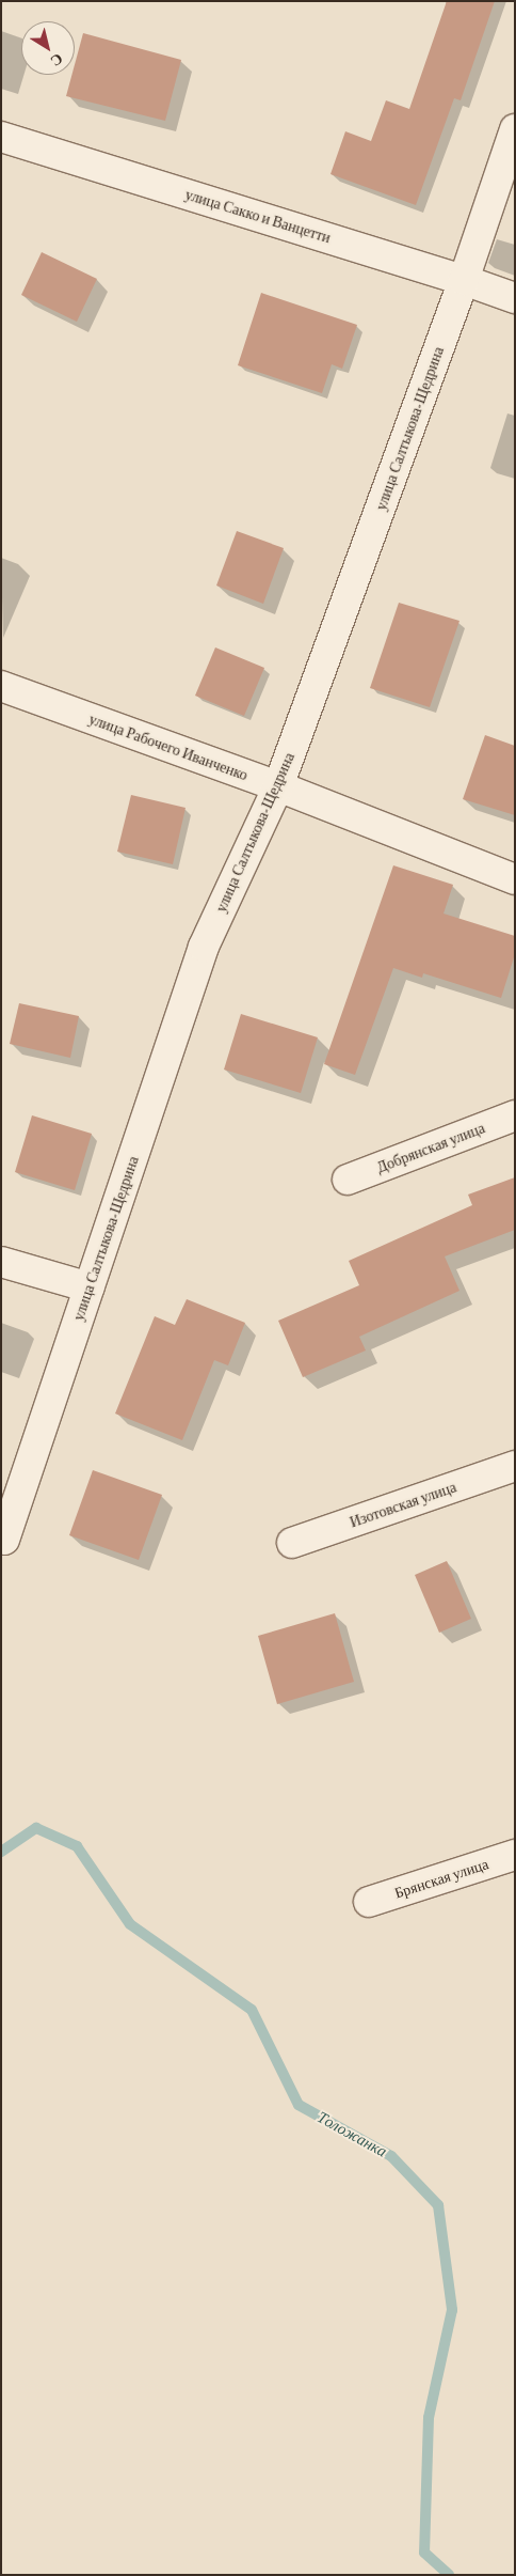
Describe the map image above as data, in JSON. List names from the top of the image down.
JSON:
{
  "streets": {
    "street": [
      "улица Сакко и Ванцетти",
      "улица Салтыкова-Щедрина",
      "улица Рабочего Иванченко",
      "Добрянская улица",
      "Изотовская улица",
      "Брянская улица"
    ]
  },
  "crossings": [
    ["улица Сакко и Ванцетти", "улица Салтыкова-Щедрина"],
    ["улица Салтыкова-Щедрина", "улица Рабочего Иванченко"]
  ],
  "water": ["Толожанка"],
  "north": "bottom right"
}
